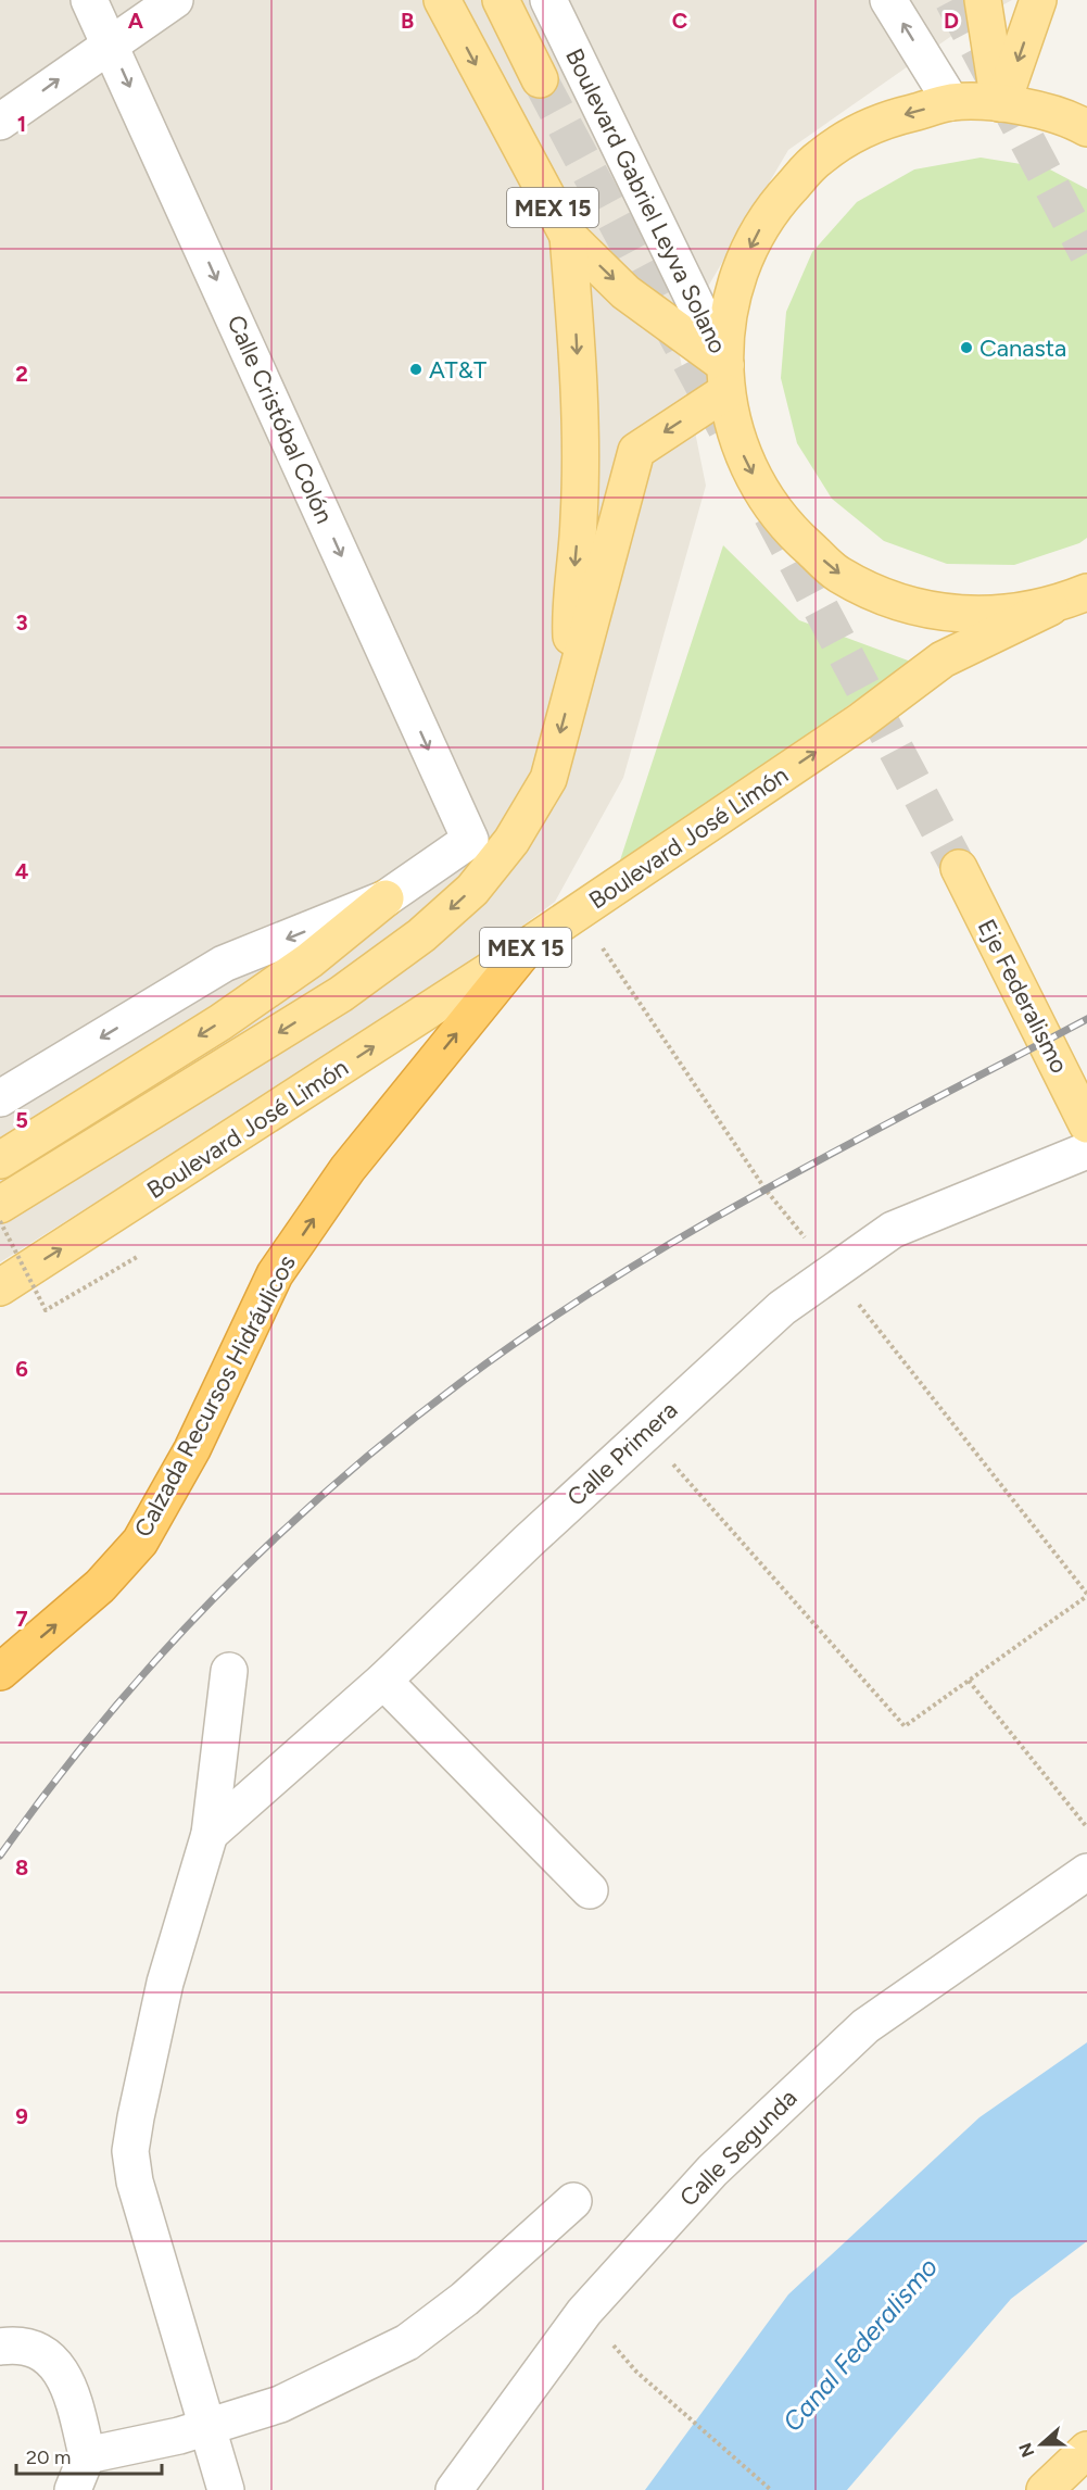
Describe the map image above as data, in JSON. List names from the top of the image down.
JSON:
{
  "streets": {
    "highway": ["Calzada Recursos Hidráulicos"],
    "main road": [
      "Boulevard Gabriel Leyva Solano",
      "MEX 15",
      "Boulevard José Limón",
      "Eje Federalismo"
    ],
    "street": ["Calle Cristóbal Colón", "Calle Primera", "Calle Segunda"]
  },
  "crossings": [
    ["Boulevard Gabriel Leyva Solano", "MEX 15"],
    ["Boulevard José Limón", "Calzada Recursos Hidráulicos"]
  ],
  "one_way": ["Boulevard Gabriel Leyva Solano", "Calle Cristóbal Colón", "Calzada Recursos Hidráulicos"],
  "water": ["Canal Federalismo"],
  "places": ["Canasta", "AT&T"],
  "scale_bar": "20 m",
  "north": "left",
  "grid": {
    "columns": [
      "A",
      "B",
      "C",
      "D"
    ],
    "rows": [
      "1",
      "2",
      "3",
      "4",
      "5",
      "6",
      "7",
      "8",
      "9"
    ]
  }
}
